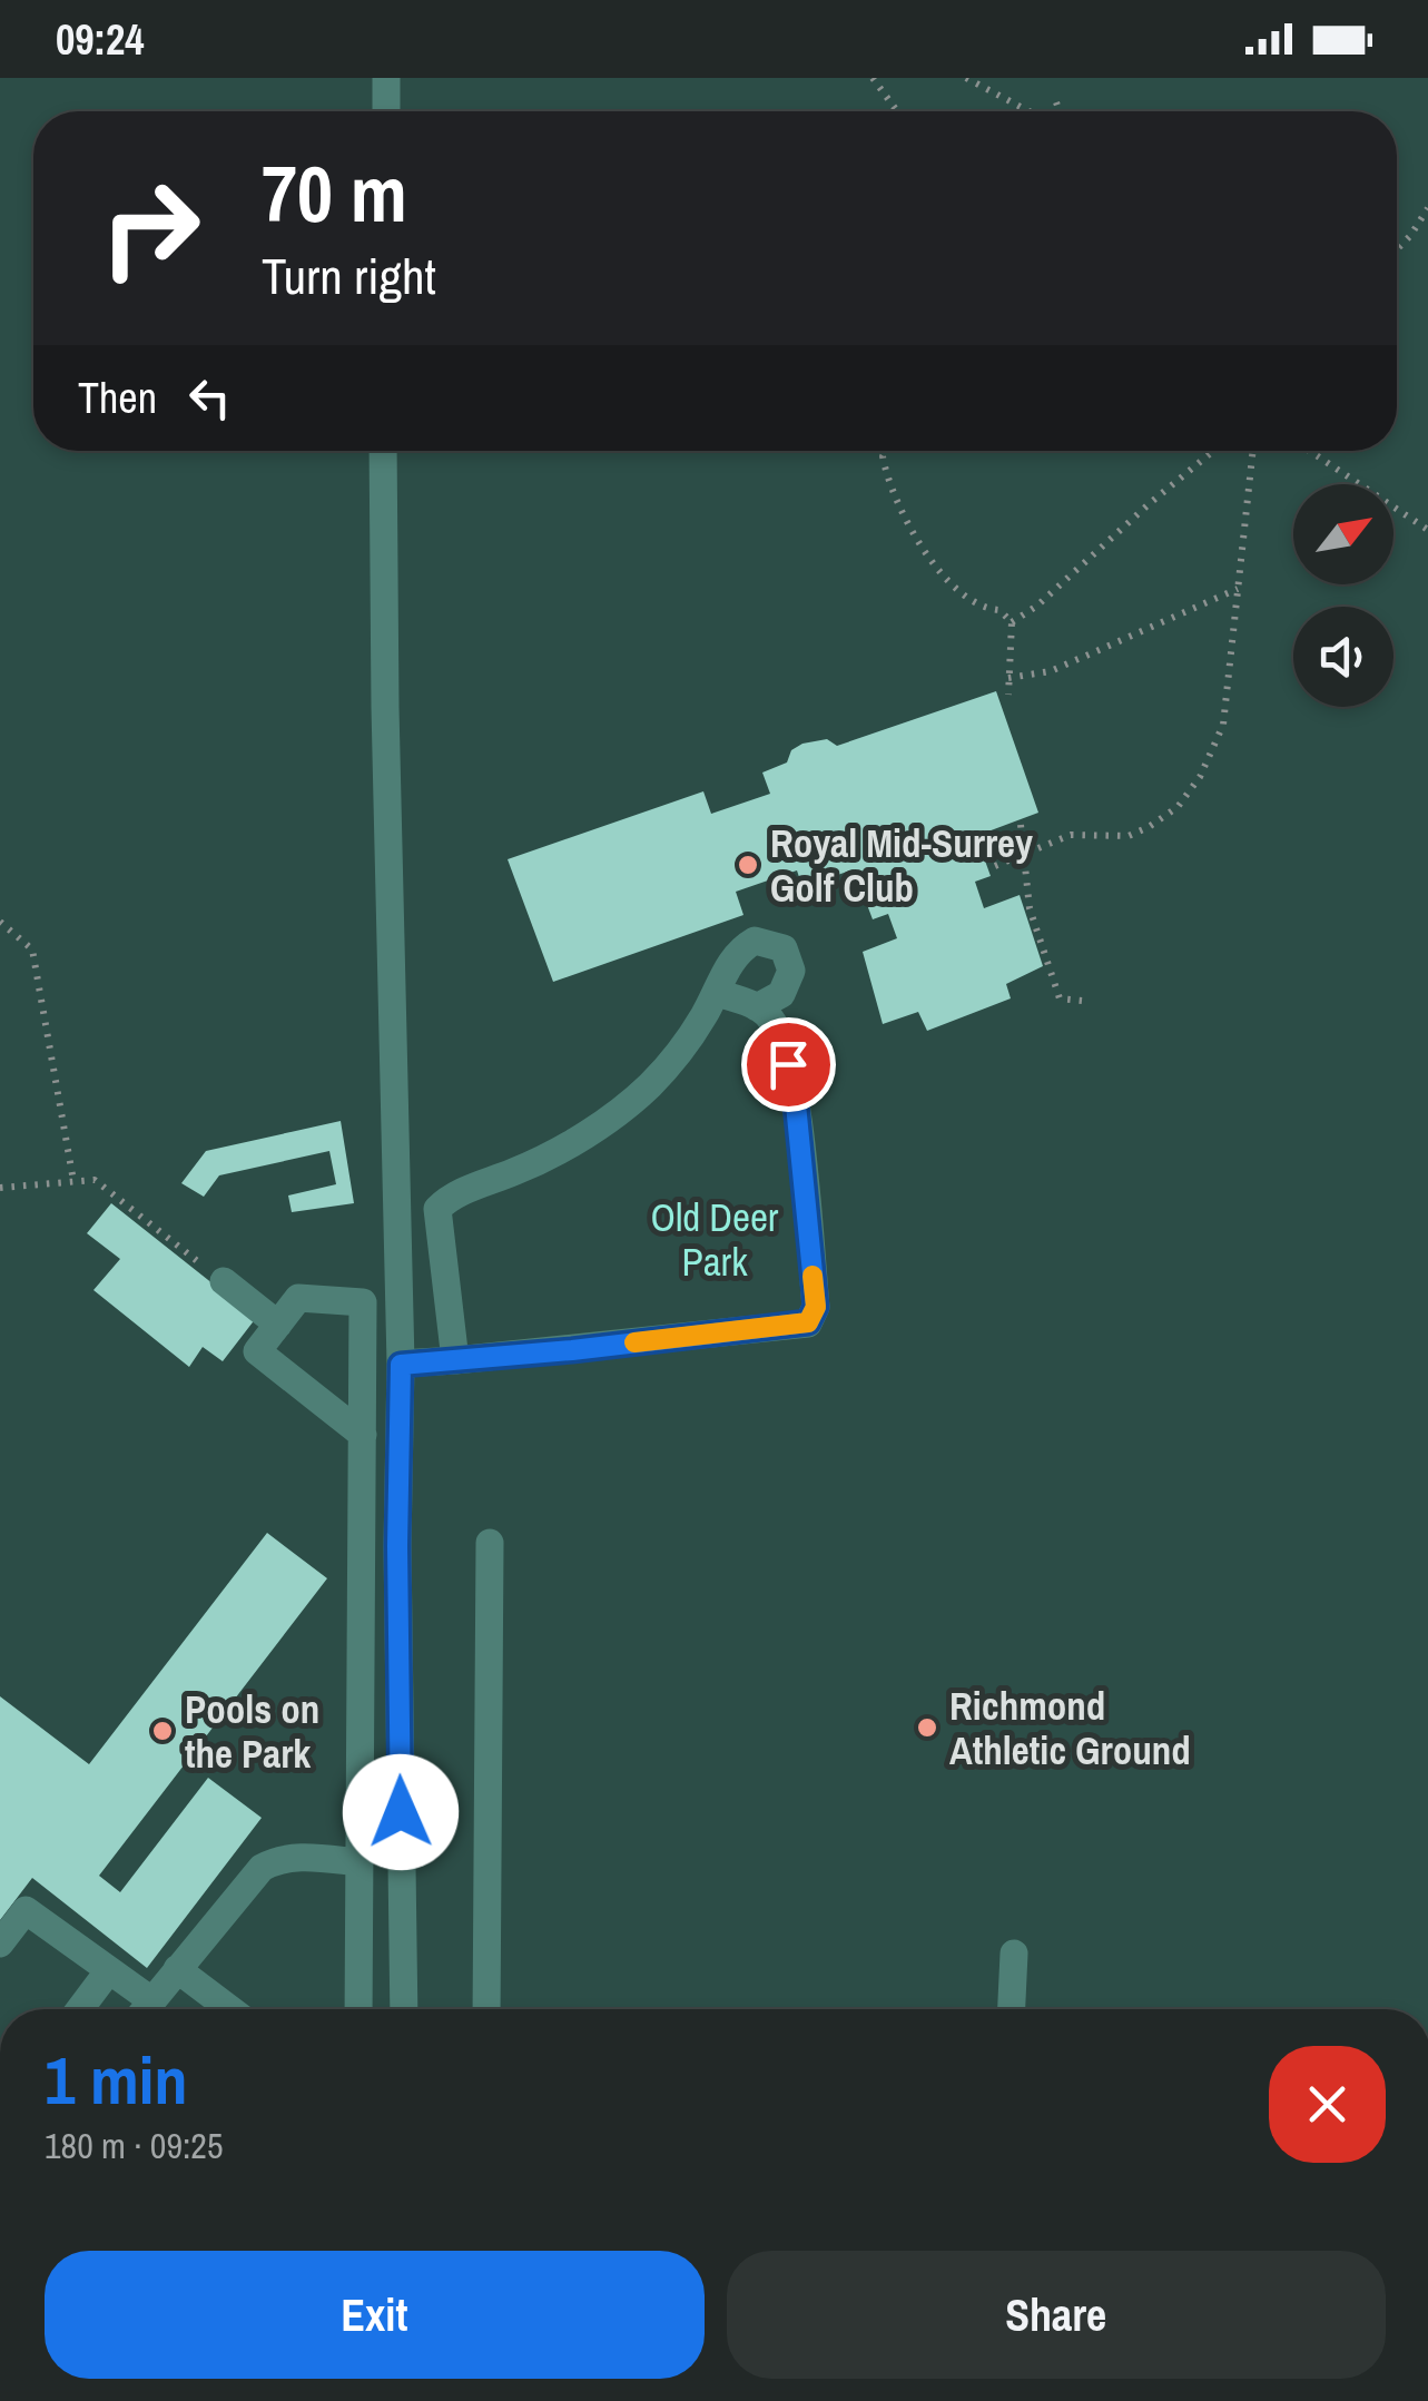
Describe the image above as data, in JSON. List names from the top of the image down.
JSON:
{
  "parks": ["Old Deer Park"],
  "places": ["Royal Mid-Surrey Golf Club", "Richmond Athletic Ground", "Pools on the Park"],
  "north": "top right",
  "page": {
    "status": "09:24",
    "turn": ["70 m", "Turn right"],
    "then": "Then",
    "heading": ["1 min", "180 m · 09:25"],
    "buttons": ["Exit", "Share"]
  }
}
